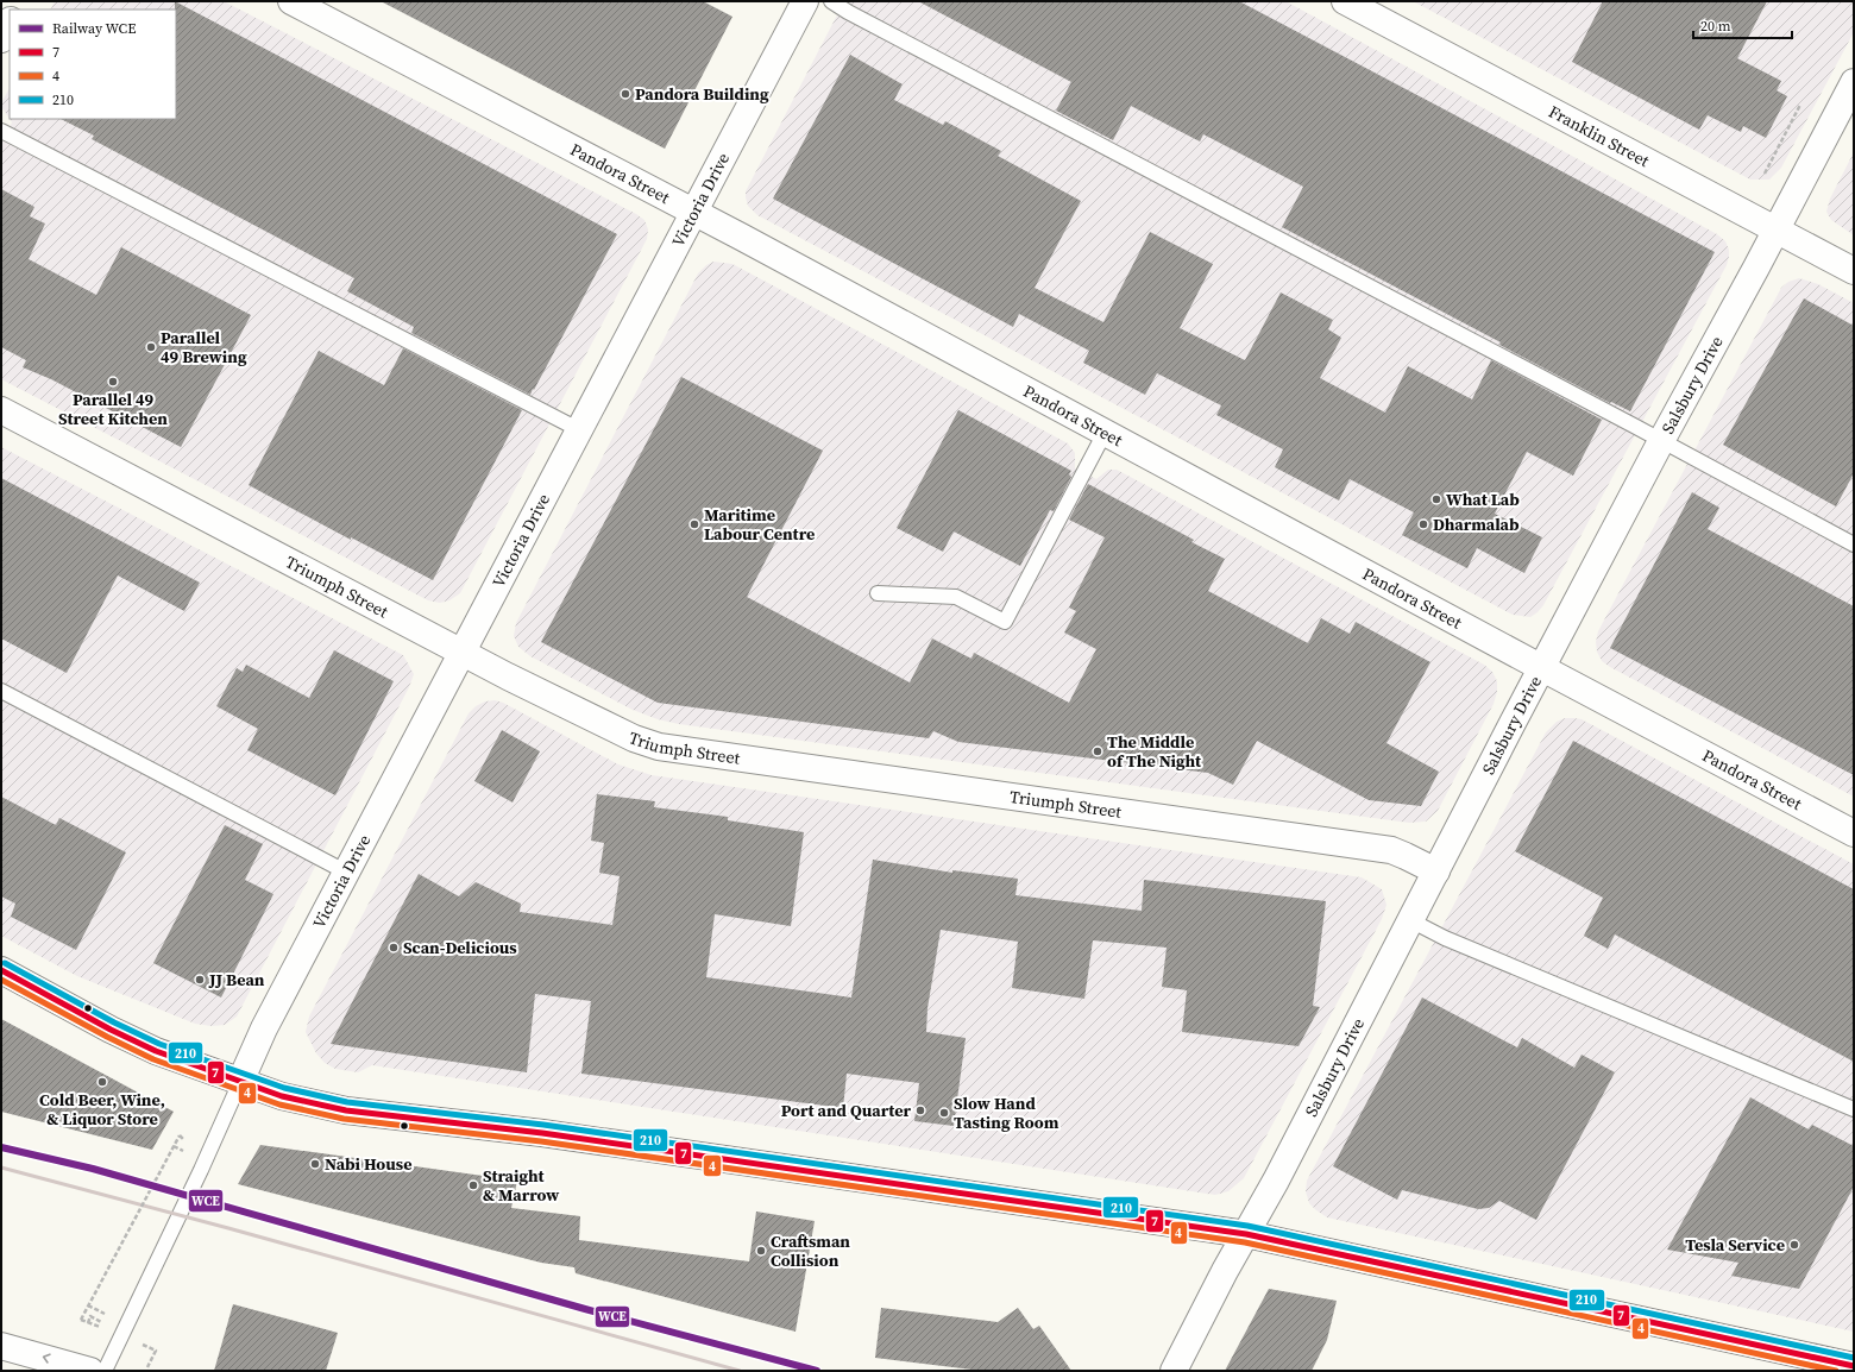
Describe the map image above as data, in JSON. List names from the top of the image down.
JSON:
{
  "streets": {
    "street": [
      "Franklin Street",
      "Pandora Street",
      "Victoria Drive",
      "Salsbury Drive",
      "Triumph Street"
    ]
  },
  "crossings": [
    ["Franklin Street", "Salsbury Drive"],
    ["Pandora Street", "Victoria Drive"],
    ["Pandora Street", "Salsbury Drive"],
    ["Victoria Drive", "Triumph Street"],
    ["Salsbury Drive", "Triumph Street"]
  ],
  "places": [
    "Pandora Building",
    "Parallel 49 Brewing",
    "Parallel 49 Street Kitchen",
    "What Lab",
    "Maritime Labour Centre",
    "Dharmalab",
    "The Middle of The Night",
    "Scan-Delicious",
    "JJ Bean",
    "Cold Beer, Wine, & Liquor Store",
    "Port and Quarter",
    "Slow Hand Tasting Room",
    "Nabi House",
    "Straight & Marrow",
    "Tesla Service",
    "Craftsman Collision"
  ],
  "lines": [
    "transit line 210",
    "transit line 7",
    "transit line 4",
    "rail line WCE"
  ],
  "legend": [
    "Railway WCE",
    "7",
    "4",
    "210"
  ],
  "scale_bar": "20 m"
}
